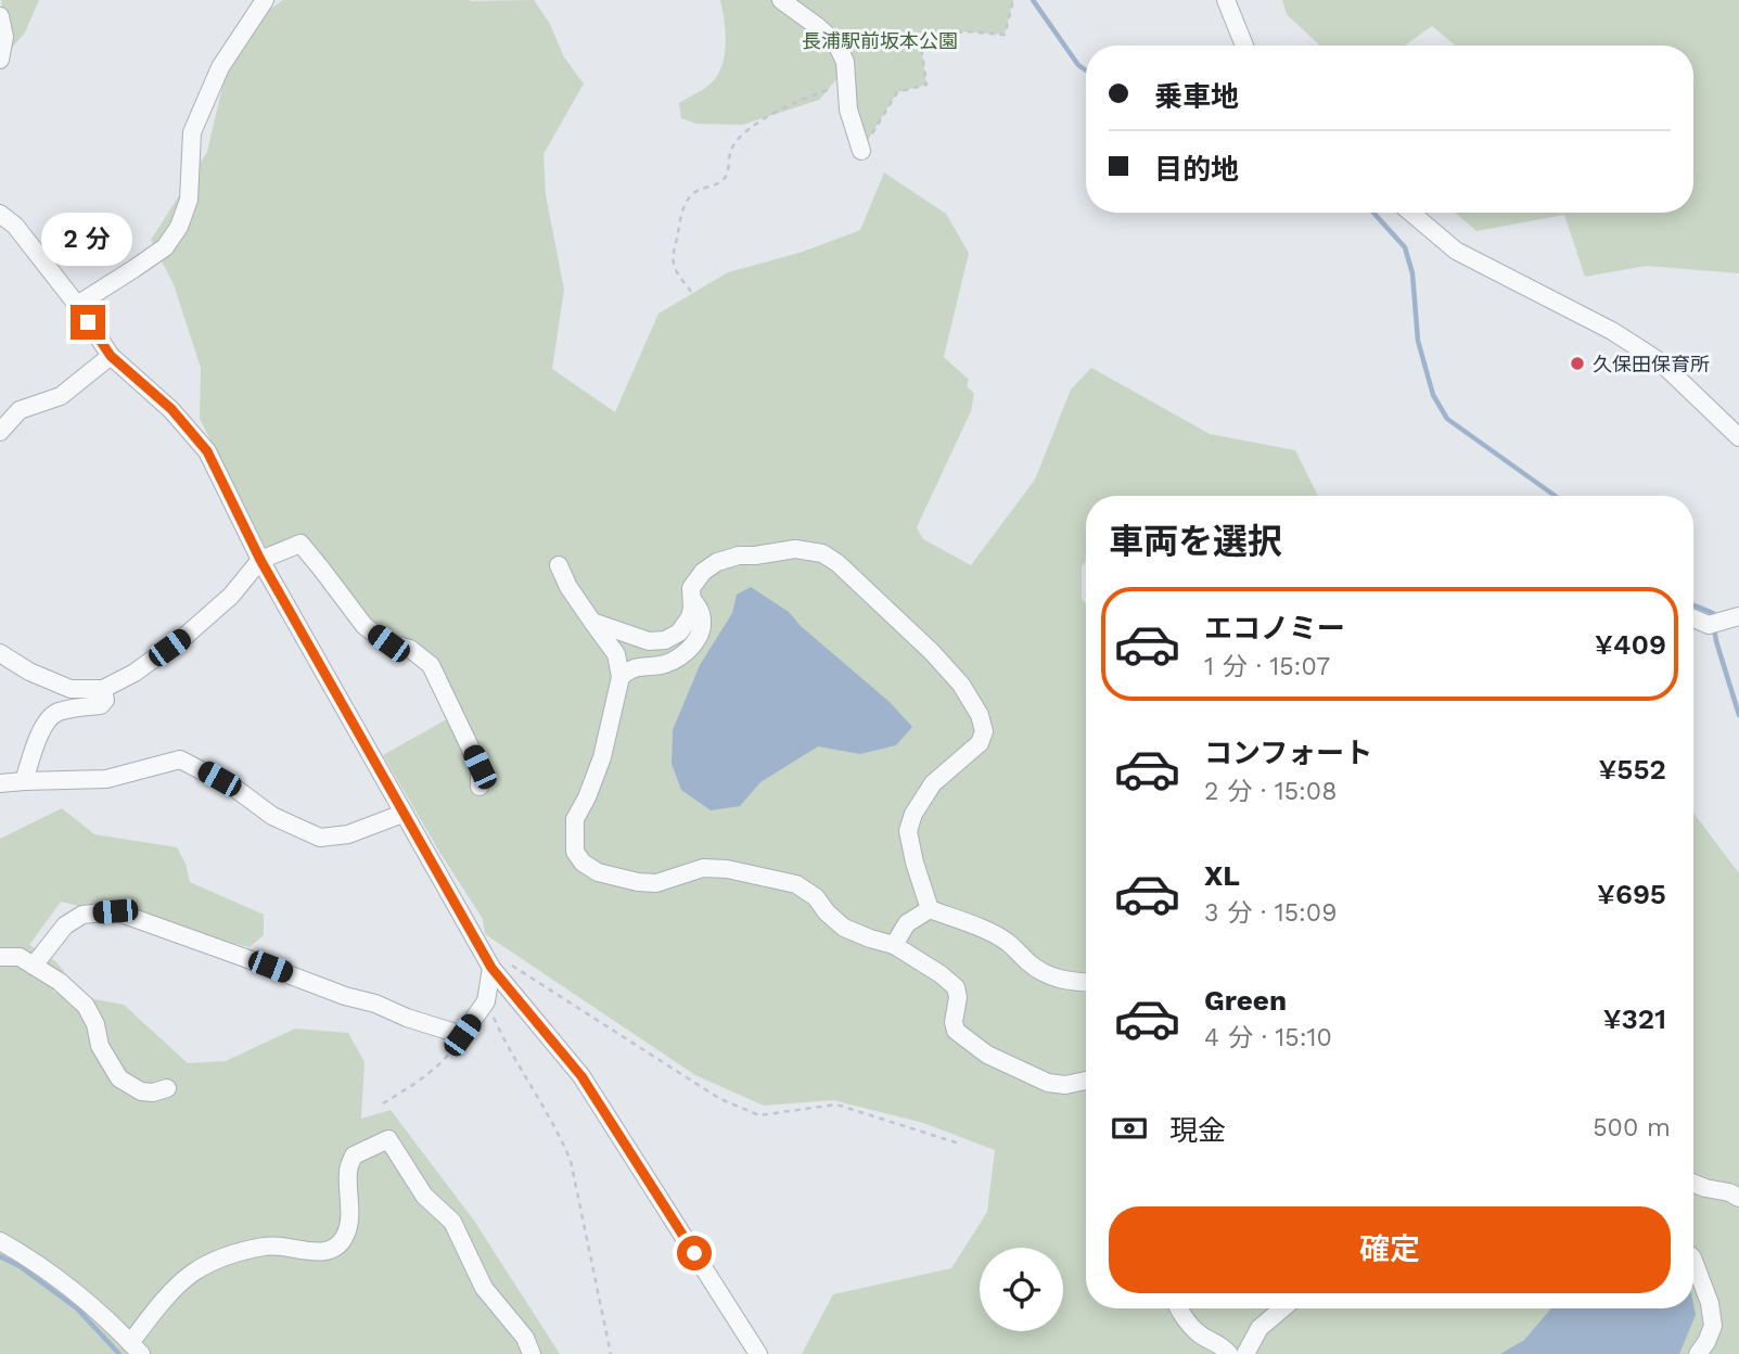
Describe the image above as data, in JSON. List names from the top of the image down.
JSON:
{
  "parks": ["長浦駅前坂本公園"],
  "places": ["久保田保育所"],
  "page": {
    "banner": ["乗車地", "目的地"],
    "bubble": "2 分",
    "heading": "車両を選択",
    "list": [
      {
        "name": "エコノミー",
        "note": "1 分 · 15:07",
        "value": "¥409"
      },
      {
        "name": "コンフォート",
        "note": "2 分 · 15:08",
        "value": "¥552"
      },
      {
        "name": "XL",
        "note": "3 分 · 15:09",
        "value": "¥695"
      },
      {
        "name": "Green",
        "note": "4 分 · 15:10",
        "value": "¥321"
      }
    ],
    "pay": ["現金", "500 m"],
    "buttons": "確定"
  }
}
